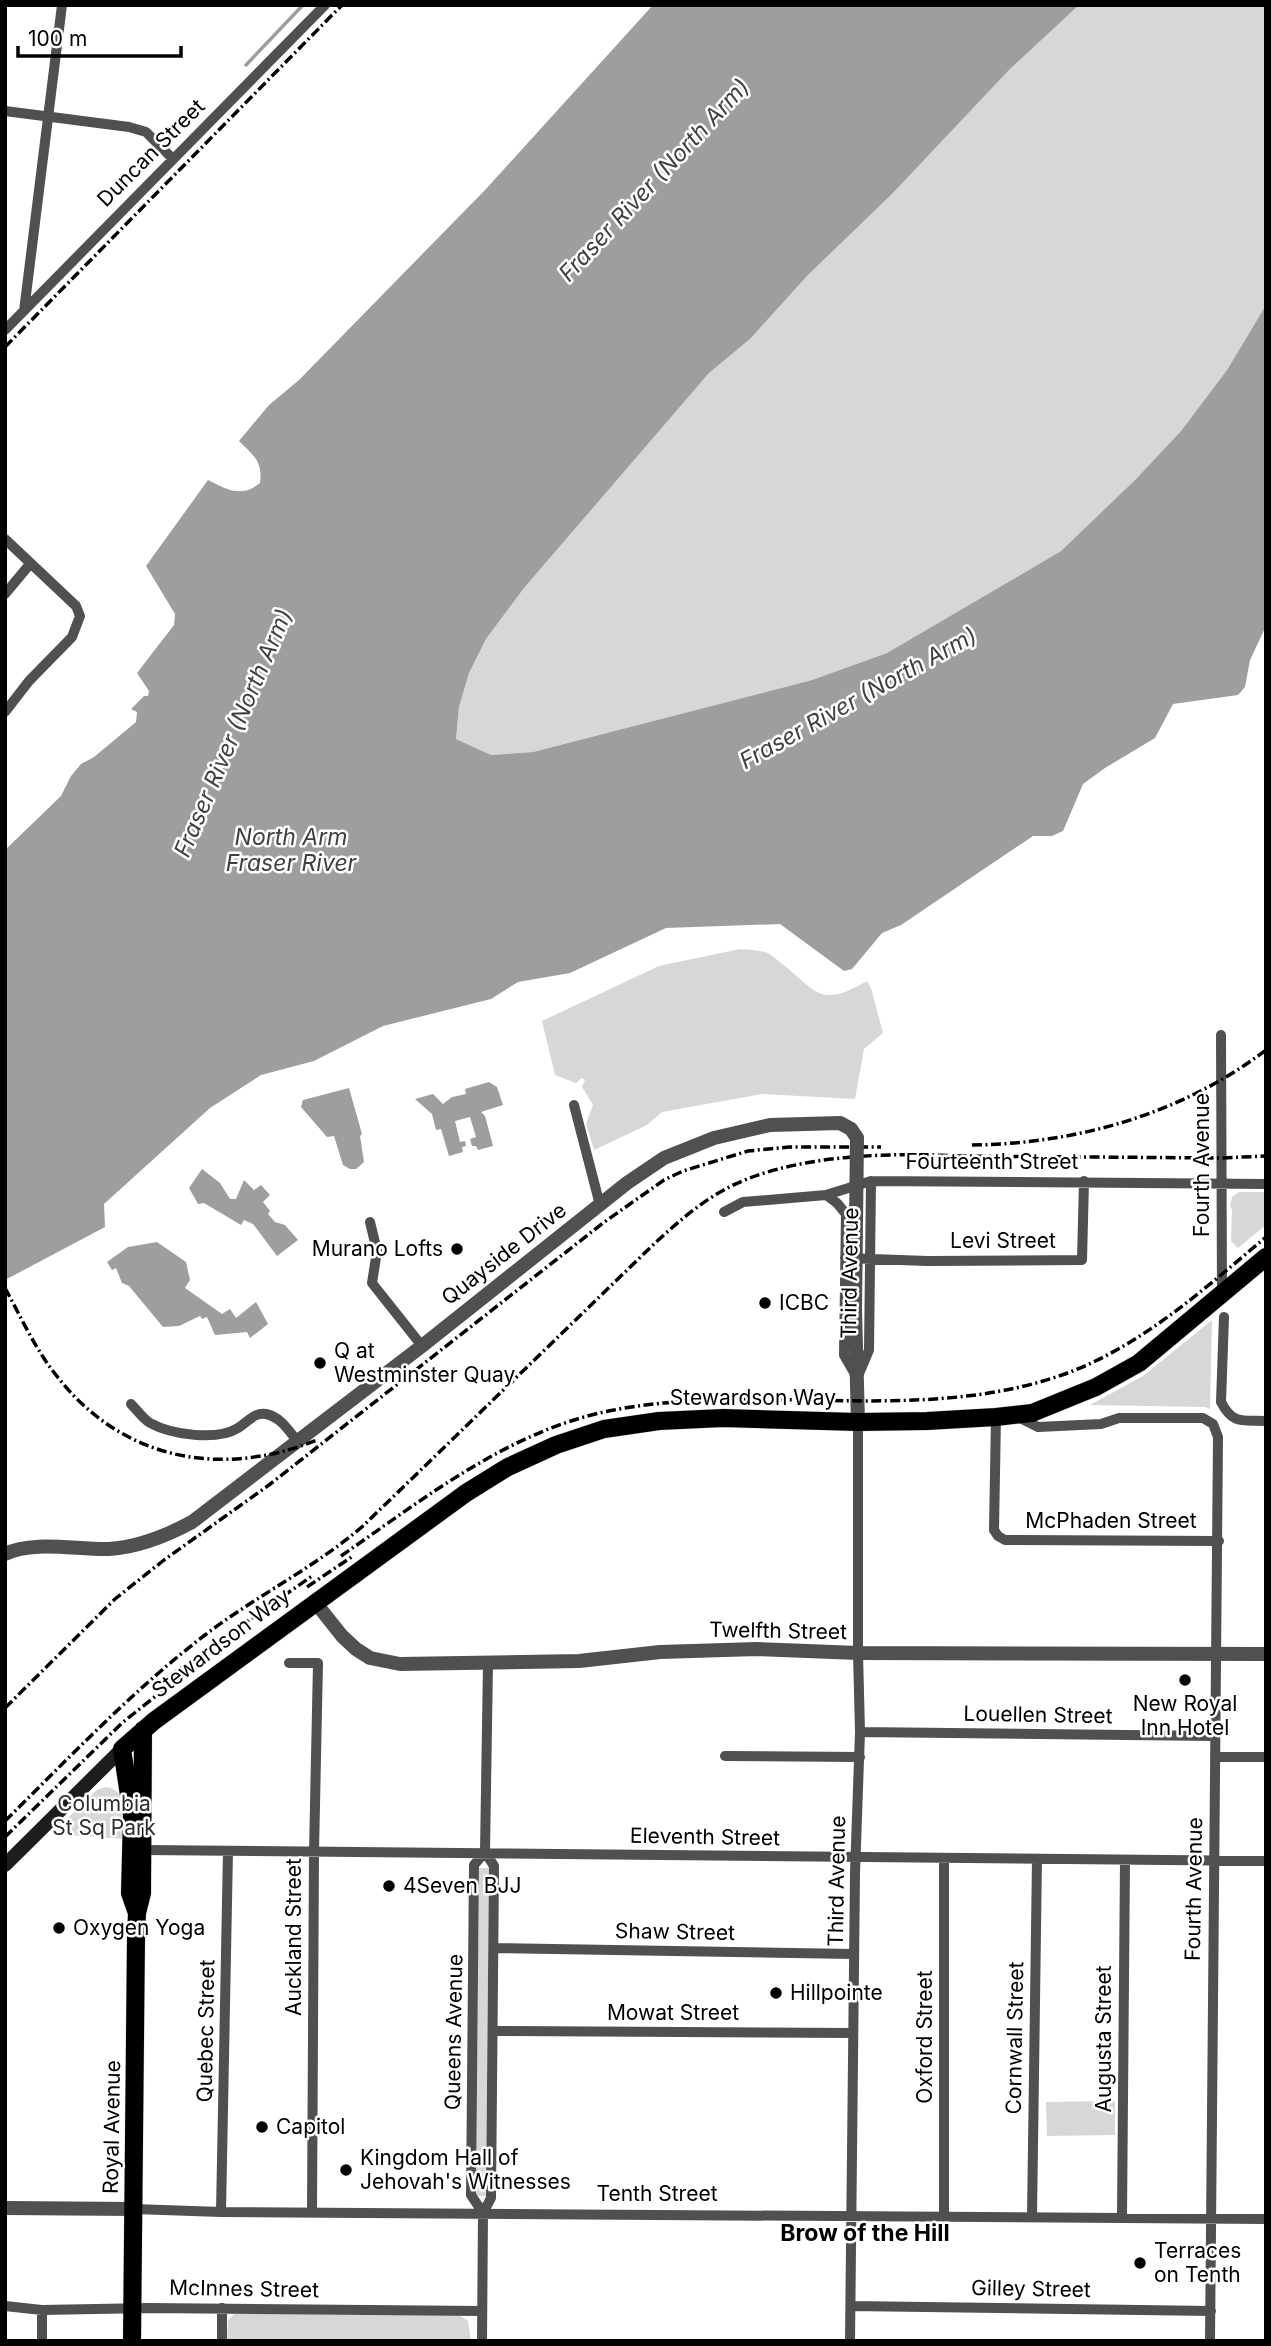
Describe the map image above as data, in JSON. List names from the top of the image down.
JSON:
{
  "streets": {
    "main road": ["Stewardson Way", "Royal Avenue"],
    "street": [
      "Duncan Street",
      "Fourteenth Street",
      "Fourth Avenue",
      "Levi Street",
      "Quayside Drive",
      "Third Avenue",
      "McPhaden Street",
      "Twelfth Street",
      "Louellen Street",
      "Eleventh Street",
      "Shaw Street",
      "Auckland Street",
      "Mowat Street",
      "Quebec Street",
      "Queens Avenue",
      "Oxford Street",
      "Cornwall Street",
      "Augusta Street",
      "Tenth Street",
      "McInnes Street",
      "Gilley Street"
    ]
  },
  "crossings": [
    ["Fourteenth Street", "Fourth Avenue"],
    ["Fourteenth Street", "Levi Street"],
    ["Fourteenth Street", "Third Avenue"],
    ["Fourth Avenue", "Stewardson Way"],
    ["Fourth Avenue", "McPhaden Street"],
    ["Fourth Avenue", "Twelfth Street"],
    ["Fourth Avenue", "Louellen Street"],
    ["Fourth Avenue", "Eleventh Street"],
    ["Fourth Avenue", "Tenth Street"],
    ["Fourth Avenue", "Gilley Street"],
    ["Levi Street", "Third Avenue"],
    ["Quayside Drive", "Third Avenue"],
    ["Quayside Drive", "Stewardson Way"],
    ["Third Avenue", "Stewardson Way"],
    ["Third Avenue", "Twelfth Street"],
    ["Third Avenue", "Louellen Street"],
    ["Third Avenue", "Eleventh Street"],
    ["Third Avenue", "Shaw Street"],
    ["Third Avenue", "Mowat Street"],
    ["Third Avenue", "Tenth Street"],
    ["Third Avenue", "Gilley Street"],
    ["Stewardson Way", "McPhaden Street"],
    ["Stewardson Way", "Twelfth Street"],
    ["Stewardson Way", "Royal Avenue"],
    ["Twelfth Street", "Queens Avenue"],
    ["Eleventh Street", "Auckland Street"],
    ["Eleventh Street", "Quebec Street"],
    ["Eleventh Street", "Queens Avenue"],
    ["Eleventh Street", "Oxford Street"],
    ["Eleventh Street", "Cornwall Street"],
    ["Eleventh Street", "Augusta Street"],
    ["Eleventh Street", "Royal Avenue"],
    ["Shaw Street", "Queens Avenue"],
    ["Auckland Street", "Tenth Street"],
    ["Mowat Street", "Queens Avenue"],
    ["Quebec Street", "Tenth Street"],
    ["Queens Avenue", "Tenth Street"],
    ["Queens Avenue", "McInnes Street"],
    ["Oxford Street", "Tenth Street"],
    ["Cornwall Street", "Tenth Street"],
    ["Augusta Street", "Tenth Street"],
    ["Royal Avenue", "Tenth Street"],
    ["Royal Avenue", "McInnes Street"]
  ],
  "districts": ["Brow of the Hill"],
  "water": ["Fraser River (North Arm)", "North Arm Fraser River"],
  "parks": ["Columbia St Sq Park"],
  "places": [
    "Murano Lofts",
    "ICBC",
    "Q at Westminster Quay",
    "New Royal Inn Hotel",
    "4Seven BJJ",
    "Oxygen Yoga",
    "Hillpointe",
    "Capitol",
    "Kingdom Hall of Jehovah's Witnesses",
    "Terraces on Tenth"
  ],
  "scale_bar": "100 m"
}
